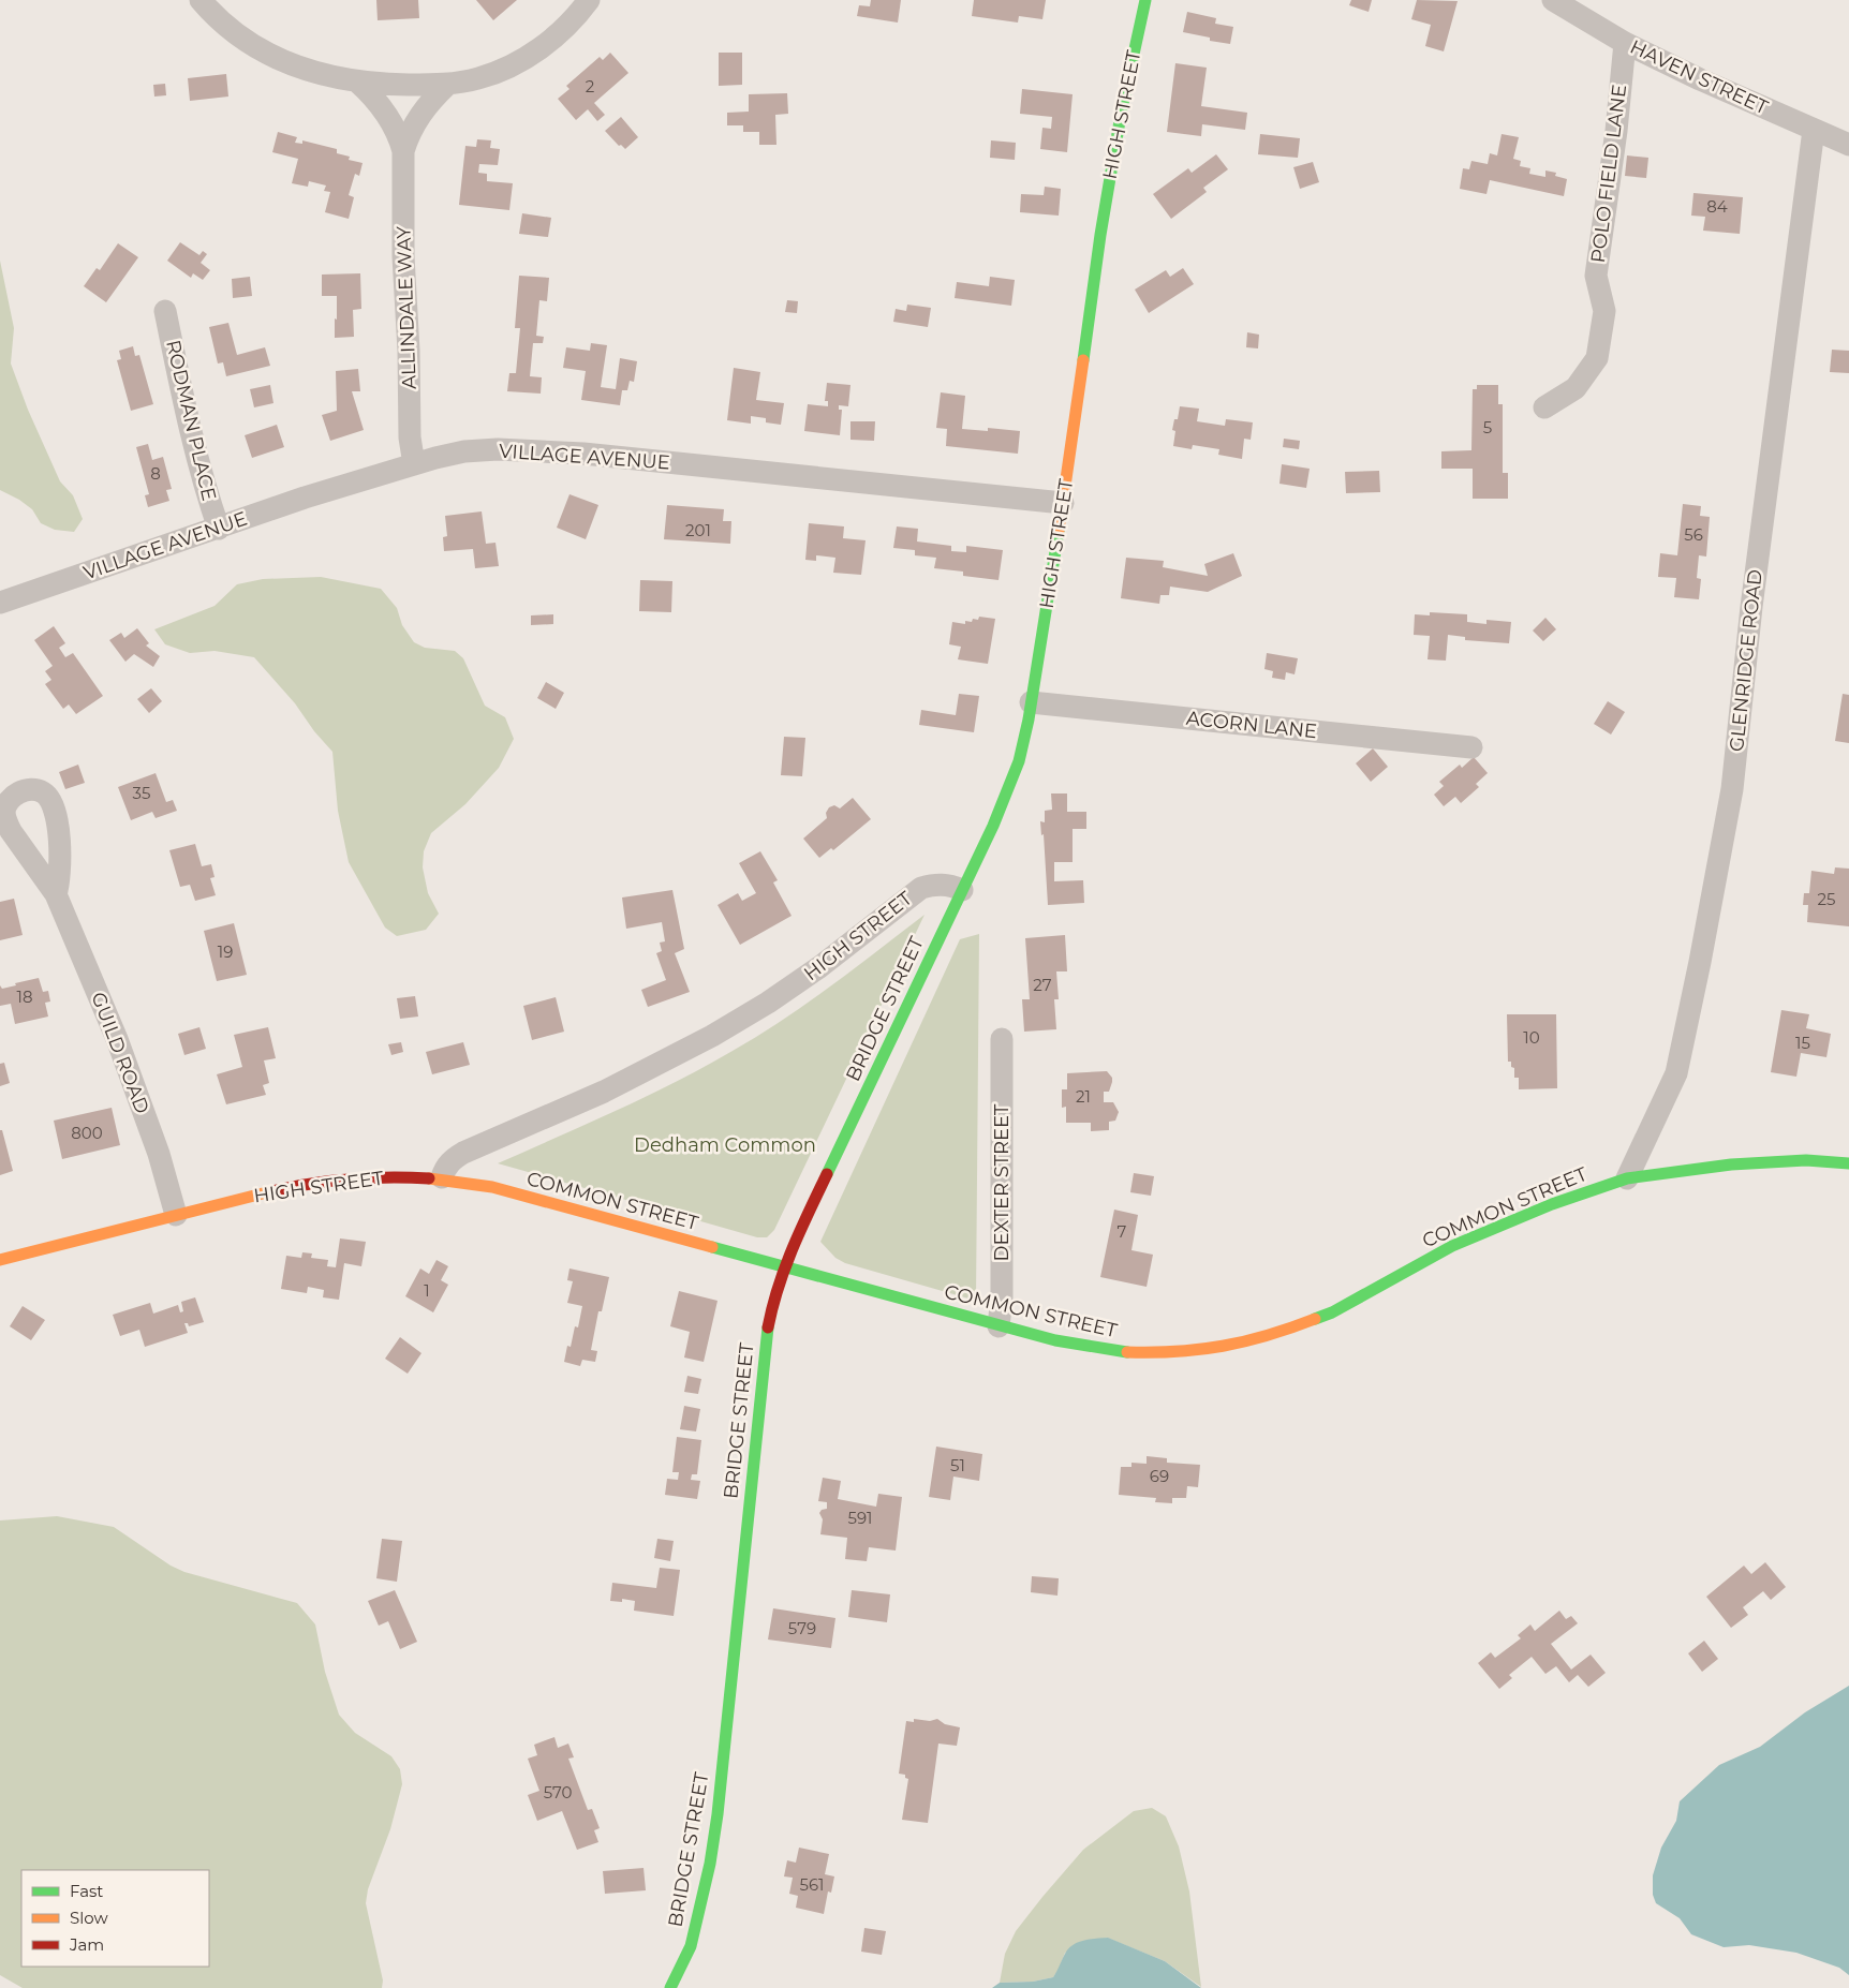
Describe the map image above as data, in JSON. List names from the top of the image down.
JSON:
{
  "streets": {
    "main road": ["HIGH STREET", "BRIDGE STREET", "COMMON STREET"],
    "street": [
      "HAVEN STREET",
      "POLO FIELD LANE",
      "ALLINDALE WAY",
      "RODMAN PLACE",
      "VILLAGE AVENUE",
      "GLENRIDGE ROAD",
      "ACORN LANE",
      "GUILD ROAD",
      "DEXTER STREET"
    ]
  },
  "crossings": [
    ["HAVEN STREET", "POLO FIELD LANE"],
    ["HAVEN STREET", "GLENRIDGE ROAD"],
    ["HIGH STREET", "VILLAGE AVENUE"],
    ["HIGH STREET", "ACORN LANE"],
    ["HIGH STREET", "BRIDGE STREET"],
    ["HIGH STREET", "GUILD ROAD"],
    ["HIGH STREET", "COMMON STREET"],
    ["ALLINDALE WAY", "VILLAGE AVENUE"],
    ["RODMAN PLACE", "VILLAGE AVENUE"],
    ["GLENRIDGE ROAD", "COMMON STREET"],
    ["BRIDGE STREET", "COMMON STREET"],
    ["DEXTER STREET", "COMMON STREET"]
  ],
  "parks": ["Dedham Common"],
  "house_numbers": [
    "2",
    "84",
    "5",
    "8",
    "201",
    "56",
    "35",
    "25",
    "19",
    "27",
    "18",
    "10",
    "15",
    "21",
    "800",
    "7",
    "1",
    "51",
    "69",
    "591",
    "579",
    "570",
    "561"
  ],
  "legend": ["Fast", "Slow", "Jam"]
}
